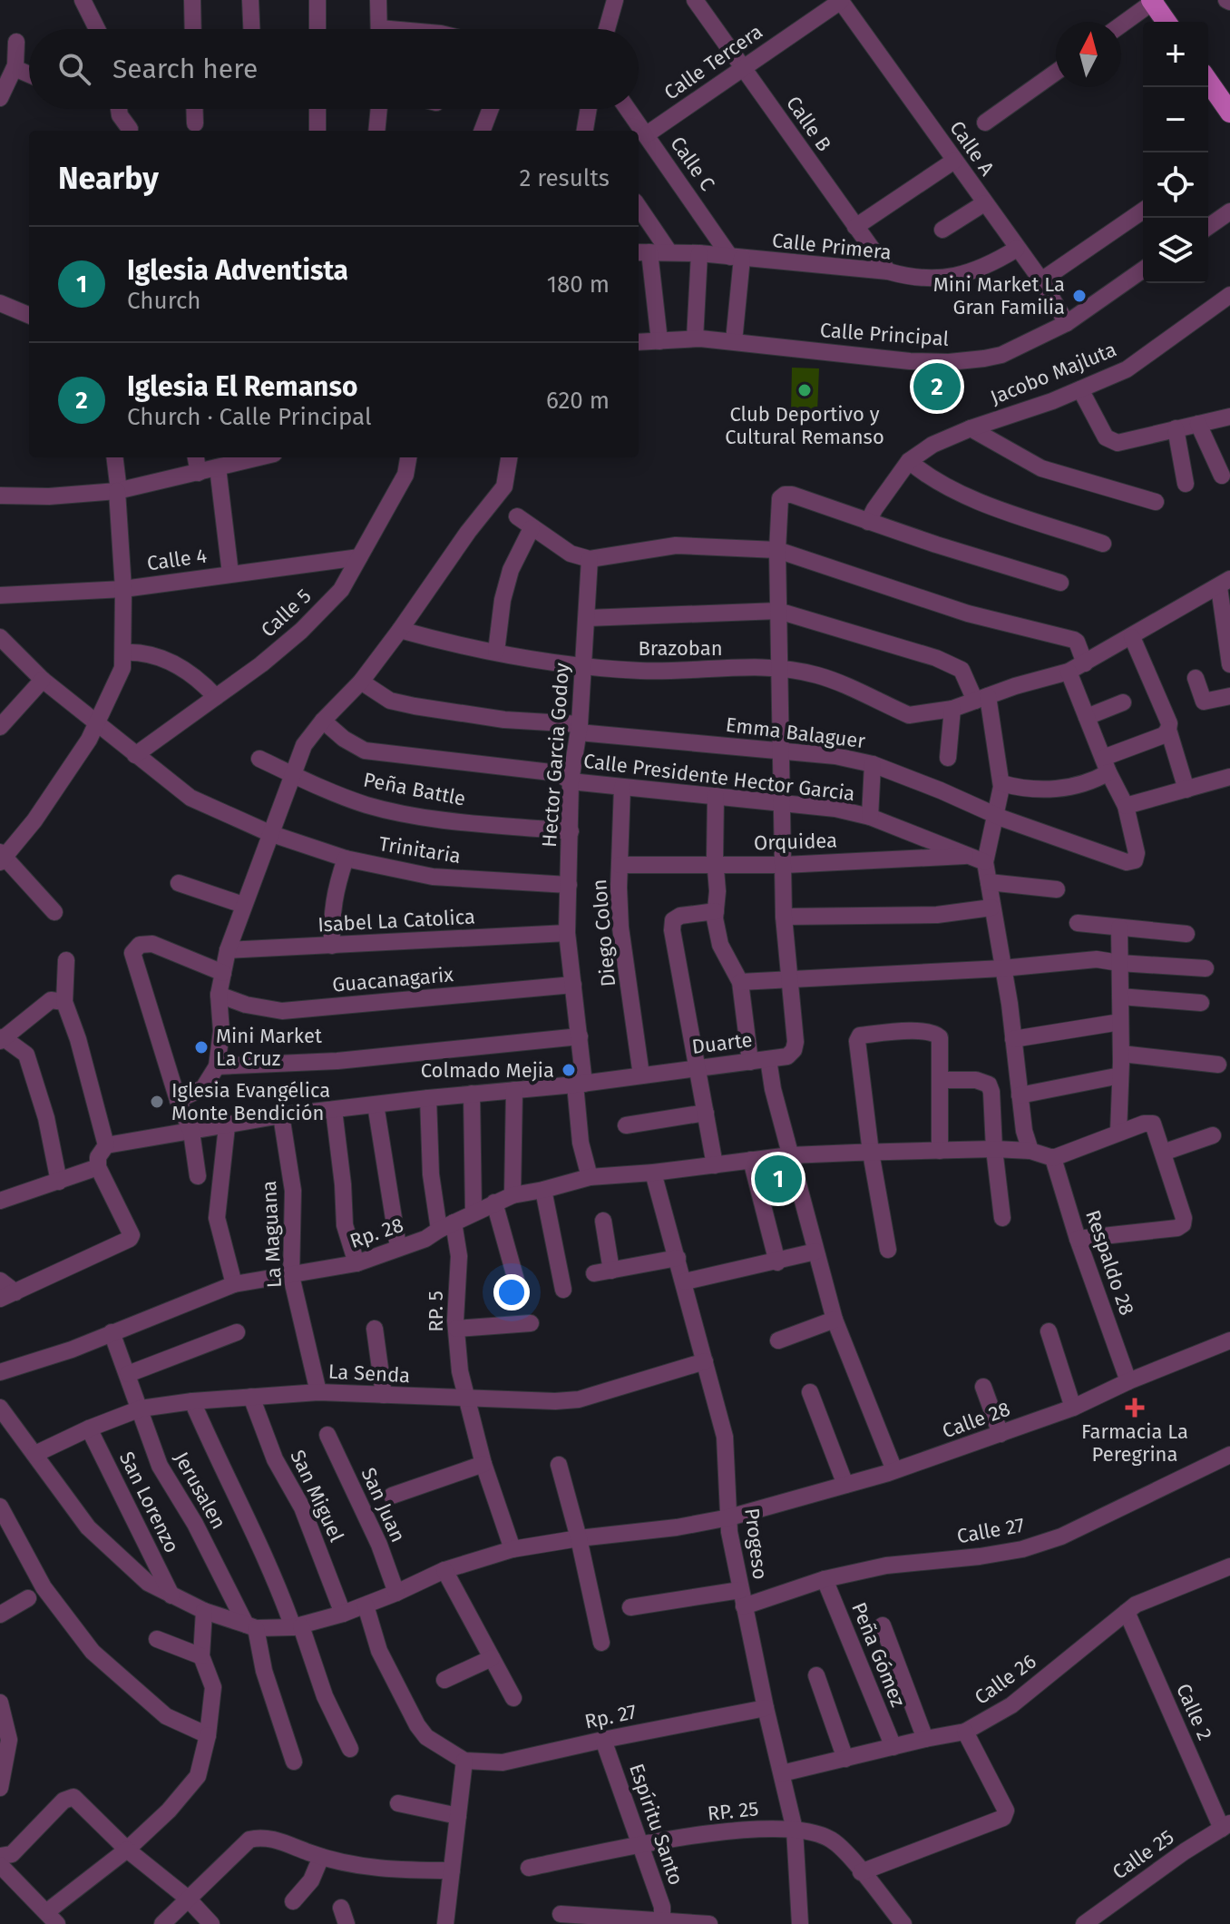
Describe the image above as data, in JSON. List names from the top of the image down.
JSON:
{
  "streets": {
    "street": [
      "Calle Tercera",
      "Calle B",
      "Calle A",
      "Calle C",
      "Calle Primera",
      "Calle Principal",
      "Jacobo Majluta",
      "Calle 4",
      "Calle 5",
      "Brazoban",
      "Emma Balaguer",
      "Hector Garcia Godoy",
      "Calle Presidente Hector Garcia",
      "Peña Battle",
      "Orquidea",
      "Trinitaria",
      "Isabel La Catolica",
      "Diego Colon",
      "Guacanagarix",
      "Duarte",
      "Rp. 28",
      "La Maguana",
      "Respaldo 28",
      "RP. 5",
      "La Senda",
      "Calle 28",
      "Jerusalen",
      "San Miguel",
      "San Lorenzo",
      "San Juan",
      "Calle 27",
      "Progeso",
      "Peña Gómez",
      "Calle 26",
      "Calle 2",
      "Rp. 27",
      "RP. 25",
      "Espíritu Santo",
      "Calle 25"
    ]
  },
  "crossings": [
    ["Calle Tercera", "Calle B"],
    ["Calle Tercera", "Calle A"],
    ["Calle Tercera", "Calle C"],
    ["Calle B", "Calle Primera"],
    ["Calle A", "Calle Primera"],
    ["Calle A", "Calle Principal"],
    ["Calle C", "Calle Primera"],
    ["Jacobo Majluta", "Duarte"],
    ["Calle 4", "Calle 5"],
    ["Calle 5", "Trinitaria"],
    ["Brazoban", "Hector Garcia Godoy"],
    ["Brazoban", "Duarte"],
    ["Emma Balaguer", "Hector Garcia Godoy"],
    ["Emma Balaguer", "Duarte"],
    ["Hector Garcia Godoy", "Calle Presidente Hector Garcia"],
    ["Hector Garcia Godoy", "Peña Battle"],
    ["Hector Garcia Godoy", "Trinitaria"],
    ["Hector Garcia Godoy", "Isabel La Catolica"],
    ["Hector Garcia Godoy", "Guacanagarix"],
    ["Hector Garcia Godoy", "Duarte"],
    ["Hector Garcia Godoy", "Rp. 28"],
    ["Calle Presidente Hector Garcia", "Orquidea"],
    ["Calle Presidente Hector Garcia", "Diego Colon"],
    ["Calle Presidente Hector Garcia", "Duarte"],
    ["Orquidea", "Diego Colon"],
    ["Orquidea", "Duarte"],
    ["Diego Colon", "Duarte"],
    ["Duarte", "La Maguana"],
    ["Duarte", "RP. 5"],
    ["Rp. 28", "La Maguana"],
    ["Rp. 28", "Respaldo 28"],
    ["Rp. 28", "RP. 5"],
    ["Rp. 28", "Jerusalen"],
    ["Rp. 28", "Progeso"],
    ["La Maguana", "La Senda"],
    ["Respaldo 28", "Calle 28"],
    ["RP. 5", "La Senda"],
    ["RP. 5", "Calle 28"],
    ["La Senda", "Calle 28"],
    ["La Senda", "Jerusalen"],
    ["La Senda", "San Miguel"],
    ["La Senda", "San Lorenzo"],
    ["La Senda", "Progeso"],
    ["Calle 28", "Jerusalen"],
    ["Calle 28", "San Miguel"],
    ["Calle 28", "San Lorenzo"],
    ["Calle 28", "San Juan"],
    ["Calle 28", "Progeso"],
    ["Calle 27", "Progeso"],
    ["Calle 27", "Peña Gómez"],
    ["Progeso", "Calle 26"],
    ["Progeso", "Rp. 27"],
    ["Progeso", "RP. 25"],
    ["Peña Gómez", "Calle 26"],
    ["Calle 26", "Calle 2"],
    ["Calle 2", "Calle 25"],
    ["Rp. 27", "Espíritu Santo"],
    ["RP. 25", "Espíritu Santo"]
  ],
  "places": {
    "other": [
      "Mini Market La Gran Familia",
      "Club Deportivo y Cultural Remanso",
      "Mini Market La Cruz",
      "Colmado Mejia",
      "Iglesia Evangélica Monte Bendición"
    ],
    "health": ["Farmacia La Peregrina"]
  },
  "north": "top",
  "page": {
    "map_buttons": ["+", "−"],
    "search": "Search here",
    "heading": ["Nearby", "2 results"],
    "list": [
      {
        "mark": "1",
        "name": "Iglesia Adventista",
        "note": "Church",
        "value": "180 m"
      },
      {
        "mark": "2",
        "name": "Iglesia El Remanso",
        "note": "Church · Calle Principal",
        "value": "620 m"
      }
    ],
    "pins": ["2", "1"]
  }
}
